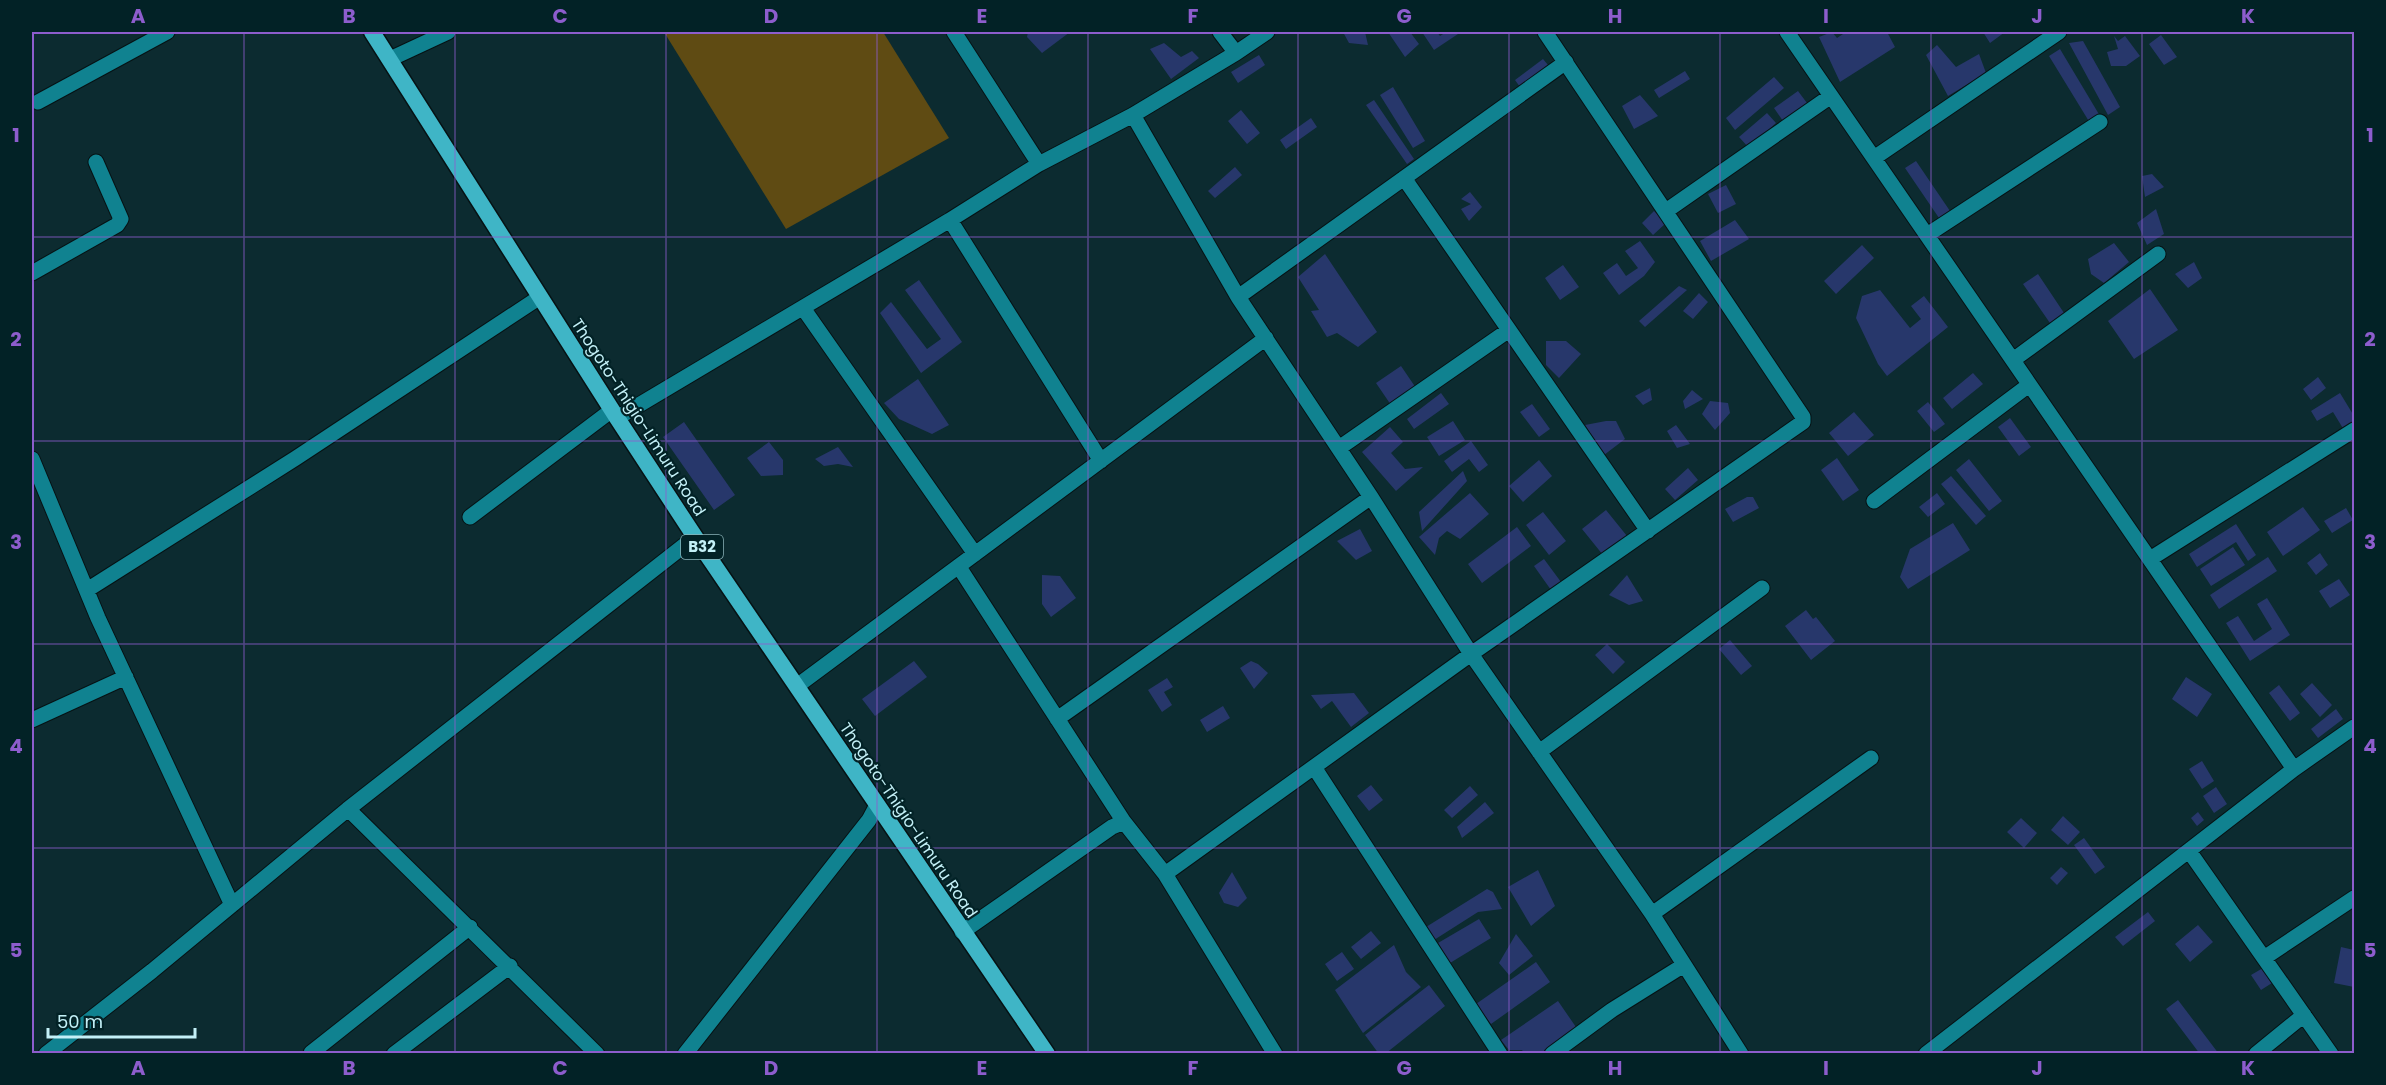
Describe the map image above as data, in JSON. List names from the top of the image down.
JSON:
{
  "streets": {
    "highway": ["Thogoto-Thigio-Limuru Road", "B32"]
  },
  "scale_bar": "50 m",
  "grid": {
    "columns": [
      "A",
      "B",
      "C",
      "D",
      "E",
      "F",
      "G",
      "H",
      "I",
      "J",
      "K"
    ],
    "rows": [
      "1",
      "2",
      "3",
      "4",
      "5"
    ]
  }
}
